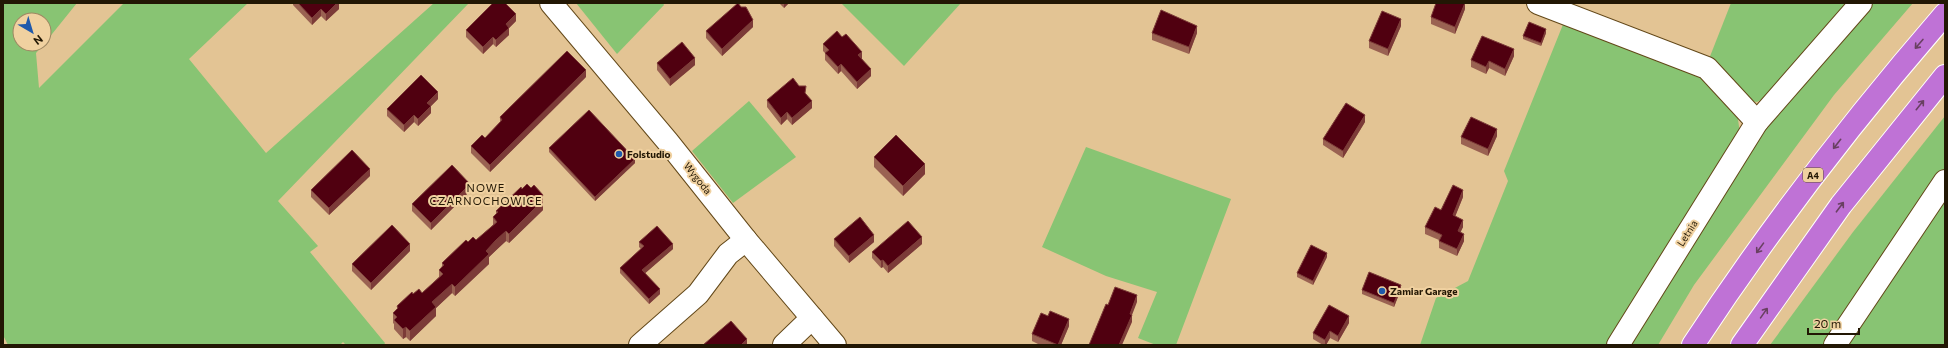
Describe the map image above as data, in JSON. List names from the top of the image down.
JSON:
{
  "streets": {
    "highway": ["A4"],
    "street": ["Wygoda", "Letnia"]
  },
  "districts": ["NOWE CZARNOCHOWICE"],
  "places": ["Folstudio", "Zamiar Garage"],
  "scale_bar": "20 m",
  "north": "bottom right"
}
